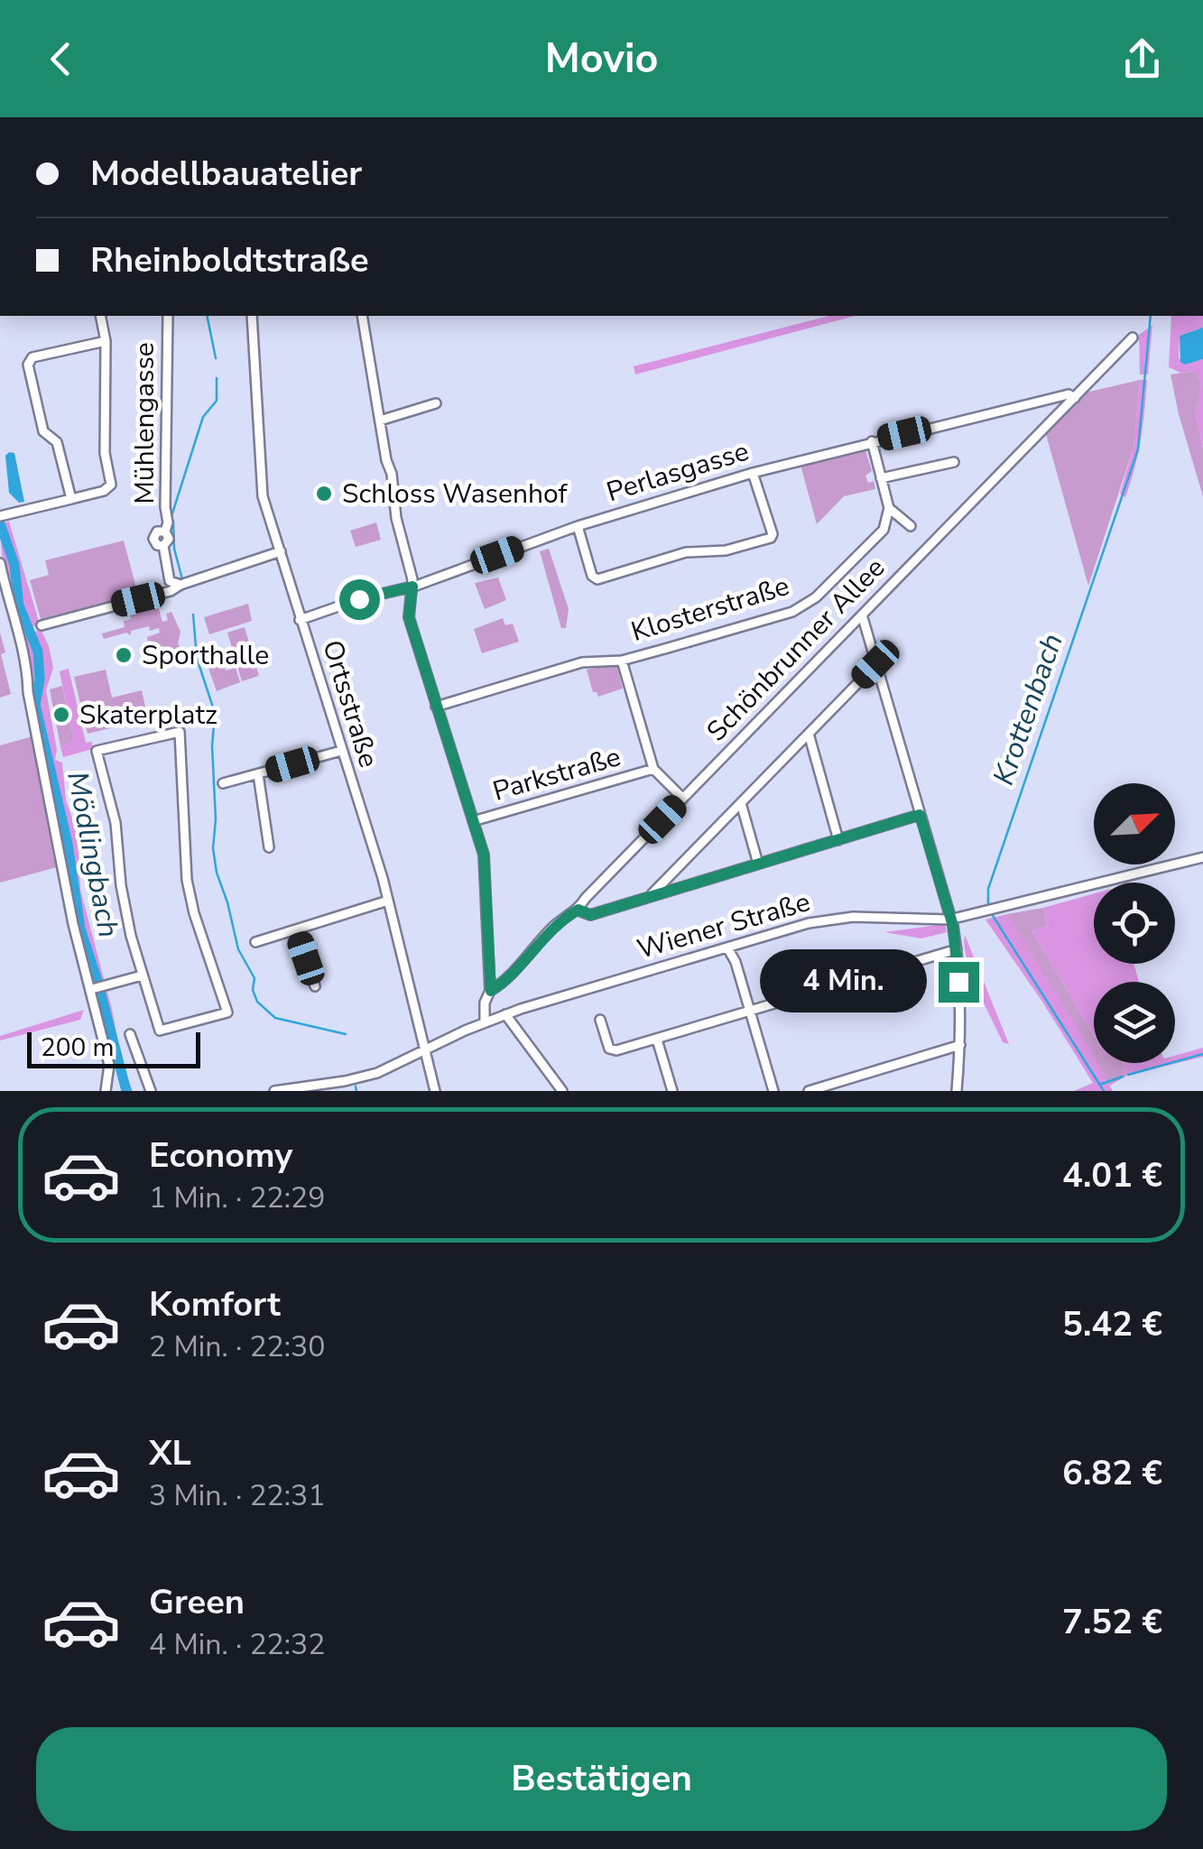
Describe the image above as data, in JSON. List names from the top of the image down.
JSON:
{
  "streets": {
    "street": [
      "Mühlengasse",
      "Perlasgasse",
      "Klosterstraße",
      "Schönbrunner Allee",
      "Ortsstraße",
      "Parkstraße",
      "Wiener Straße"
    ]
  },
  "crossings": [
    ["Perlasgasse", "Schönbrunner Allee"],
    ["Perlasgasse", "Ortsstraße"],
    ["Ortsstraße", "Wiener Straße"]
  ],
  "water": ["Krottenbach", "Mödlingbach"],
  "places": ["Schloss Wasenhof", "Sporthalle", "Skaterplatz"],
  "scale_bar": "200 m",
  "north": "top right",
  "page": {
    "header": "Movio",
    "banner": ["Modellbauatelier", "Rheinboldtstraße"],
    "bubble": "4 Min.",
    "scale": "200 m",
    "list": [
      {
        "name": "Economy",
        "note": "1 Min. · 22:29",
        "value": "4.01 €"
      },
      {
        "name": "Komfort",
        "note": "2 Min. · 22:30",
        "value": "5.42 €"
      },
      {
        "name": "XL",
        "note": "3 Min. · 22:31",
        "value": "6.82 €"
      },
      {
        "name": "Green",
        "note": "4 Min. · 22:32",
        "value": "7.52 €"
      }
    ],
    "buttons": "Bestätigen"
  }
}
